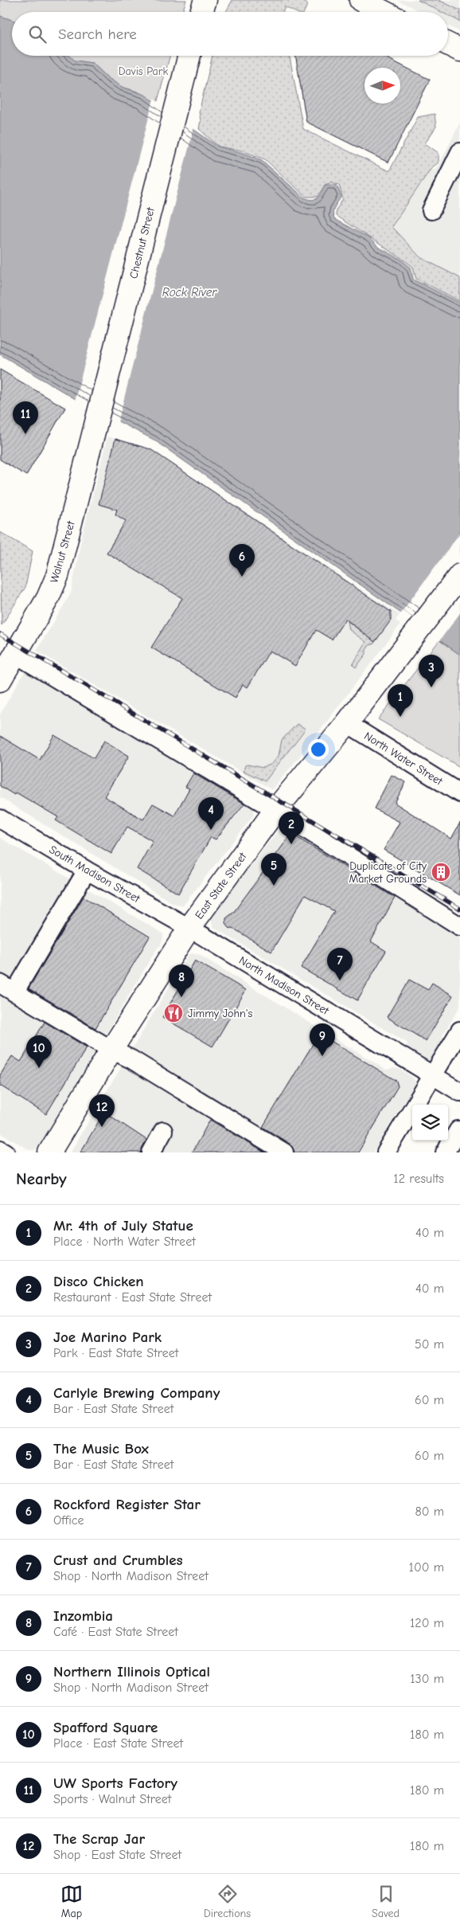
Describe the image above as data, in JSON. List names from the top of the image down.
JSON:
{
  "streets": {
    "main road": ["Chestnut Street", "Walnut Street", "East State Street"],
    "street": ["North Water Street", "South Madison Street", "North Madison Street"]
  },
  "crossings": [
    ["Chestnut Street", "Walnut Street"],
    ["North Water Street", "East State Street"],
    ["South Madison Street", "East State Street"],
    ["South Madison Street", "North Madison Street"],
    ["East State Street", "North Madison Street"]
  ],
  "water": ["Rock River"],
  "parks": ["Davis Park"],
  "places": {
    "building": ["Duplicate of City Market Grounds"],
    "restaurant": ["Jimmy John's"]
  },
  "north": "right",
  "page": {
    "search": "Search here",
    "pins": [
      "11",
      "6",
      "3",
      "1",
      "4",
      "2",
      "5",
      "7",
      "8",
      "9",
      "10",
      "12"
    ],
    "heading": ["Nearby", "12 results"],
    "list": [
      {
        "mark": "1",
        "name": "Mr. 4th of July Statue",
        "note": "Place · North Water Street",
        "value": "40 m"
      },
      {
        "mark": "2",
        "name": "Disco Chicken",
        "note": "Restaurant · East State Street",
        "value": "40 m"
      },
      {
        "mark": "3",
        "name": "Joe Marino Park",
        "note": "Park · East State Street",
        "value": "50 m"
      },
      {
        "mark": "4",
        "name": "Carlyle Brewing Company",
        "note": "Bar · East State Street",
        "value": "60 m"
      },
      {
        "mark": "5",
        "name": "The Music Box",
        "note": "Bar · East State Street",
        "value": "60 m"
      },
      {
        "mark": "6",
        "name": "Rockford Register Star",
        "note": "Office",
        "value": "80 m"
      },
      {
        "mark": "7",
        "name": "Crust and Crumbles",
        "note": "Shop · North Madison Street",
        "value": "100 m"
      },
      {
        "mark": "8",
        "name": "Inzombia",
        "note": "Café · East State Street",
        "value": "120 m"
      },
      {
        "mark": "9",
        "name": "Northern Illinois Optical",
        "note": "Shop · North Madison Street",
        "value": "130 m"
      },
      {
        "mark": "10",
        "name": "Spafford Square",
        "note": "Place · East State Street",
        "value": "180 m"
      },
      {
        "mark": "11",
        "name": "UW Sports Factory",
        "note": "Sports · Walnut Street",
        "value": "180 m"
      },
      {
        "mark": "12",
        "name": "The Scrap Jar",
        "note": "Shop · East State Street",
        "value": "180 m"
      }
    ],
    "nav": ["Map", "Directions", "Saved"]
  }
}
